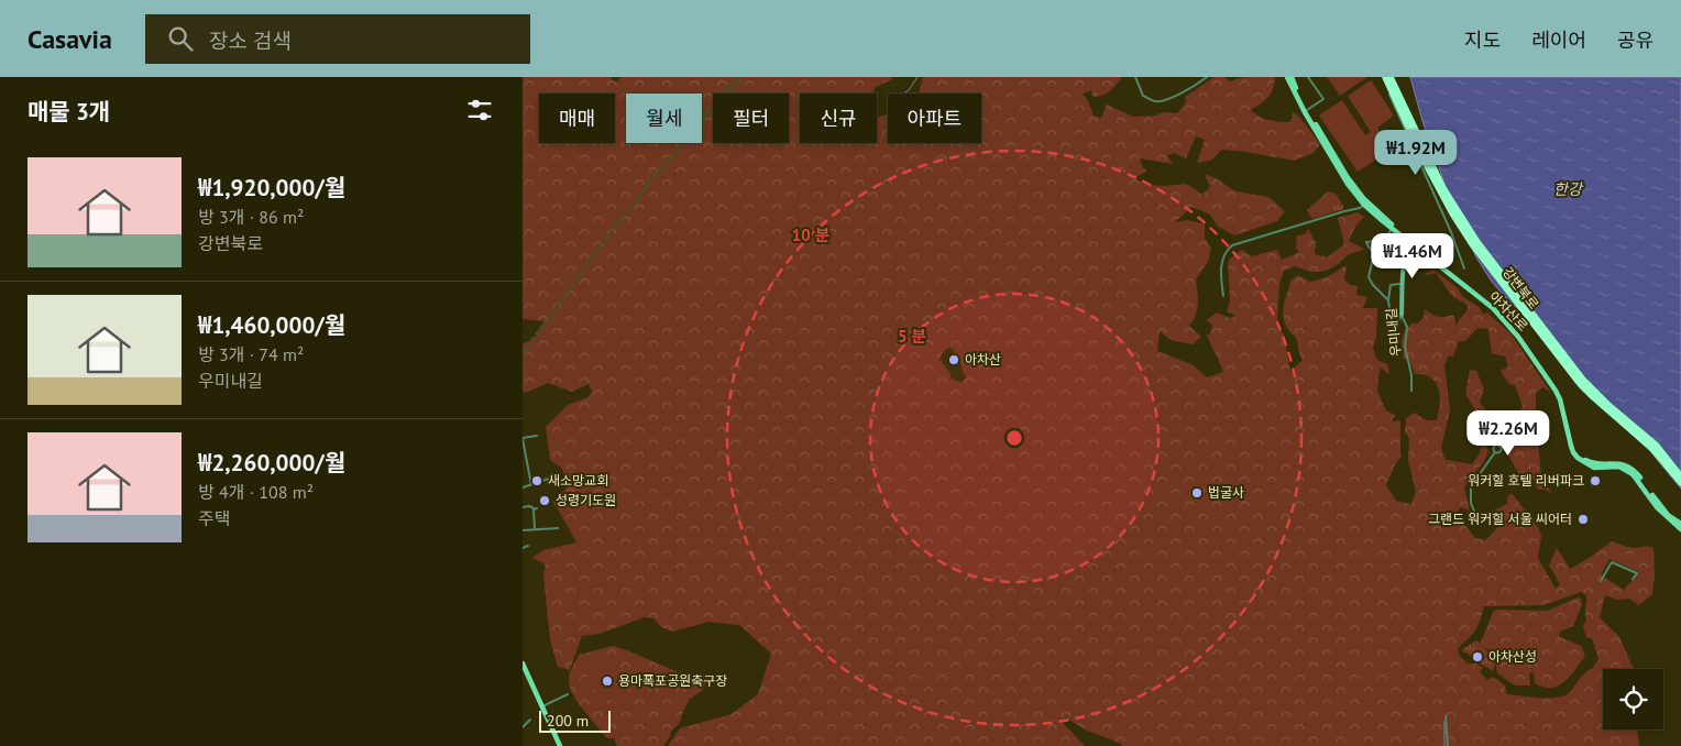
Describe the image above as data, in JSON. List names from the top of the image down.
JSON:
{
  "streets": {
    "highway": ["강변북로"],
    "main road": ["아차산로"],
    "street": ["우미내길"]
  },
  "crossings": [
    ["아차산로", "우미내길"]
  ],
  "water": ["한강"],
  "places": [
    "아차산",
    "새소망교회",
    "워커힐 호텔 리버파크",
    "법굴사",
    "성령기도원",
    "그랜드 워커힐 서울 씨어터",
    "아차산성",
    "용마폭포공원축구장"
  ],
  "scale_bar": "200 m",
  "page": {
    "header": "Casavia",
    "search": "장소 검색",
    "nav": ["지도", "레이어", "공유"],
    "heading": "매물 3개",
    "chip": [
      "매매",
      "월세",
      "필터",
      "신규",
      "아파트"
    ],
    "price": ["₩1.92M", "₩1.46M", "₩2.26M"],
    "list": [
      {
        "name": "₩1,920,000/월",
        "note": "방 3개 · 86 m² · 강변북로"
      },
      {
        "name": "₩1,460,000/월",
        "note": "방 3개 · 74 m² · 우미내길"
      },
      {
        "name": "₩2,260,000/월",
        "note": "방 4개 · 108 m² · 주택"
      }
    ],
    "scale": "200 m"
  },
  "rings": ["10 분", "5 분"]
}
